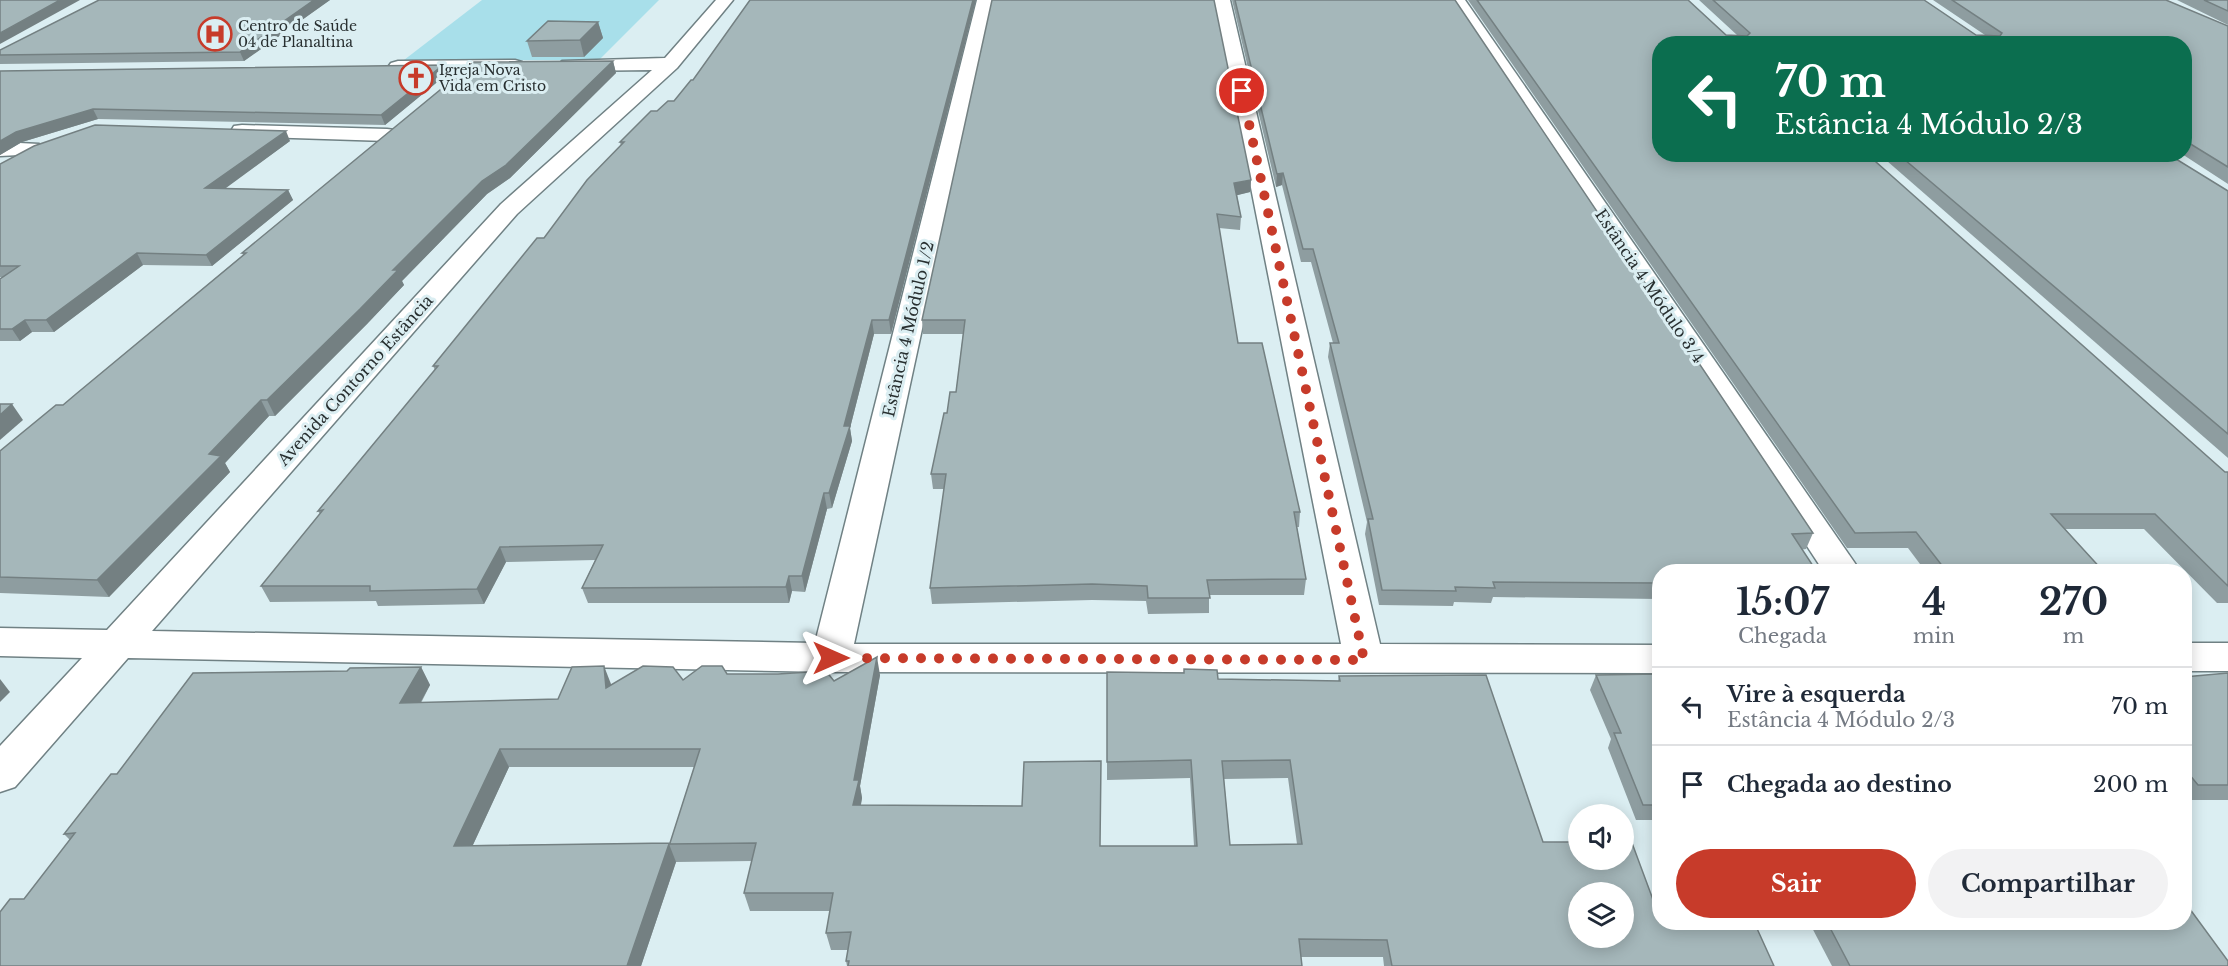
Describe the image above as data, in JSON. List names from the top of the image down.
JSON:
{
  "streets": {
    "street": ["Estância 4 Módulo 3/4", "Estância 4 Módulo 1/2", "Avenida Contorno Estância"]
  },
  "places": {
    "hospital": ["Centro de Saúde 04 de Planaltina"],
    "church": ["Igreja Nova Vida em Cristo"]
  },
  "page": {
    "turn": ["70 m", "Estância 4 Módulo 2/3"],
    "eta": [
      "15:07",
      "Chegada",
      "4",
      "min",
      "270",
      "m"
    ],
    "list": [
      {
        "name": "Vire à esquerda",
        "note": "Estância 4 Módulo 2/3",
        "value": "70 m"
      },
      {
        "name": "Chegada ao destino",
        "value": "200 m"
      }
    ],
    "buttons": ["Sair", "Compartilhar"]
  }
}
